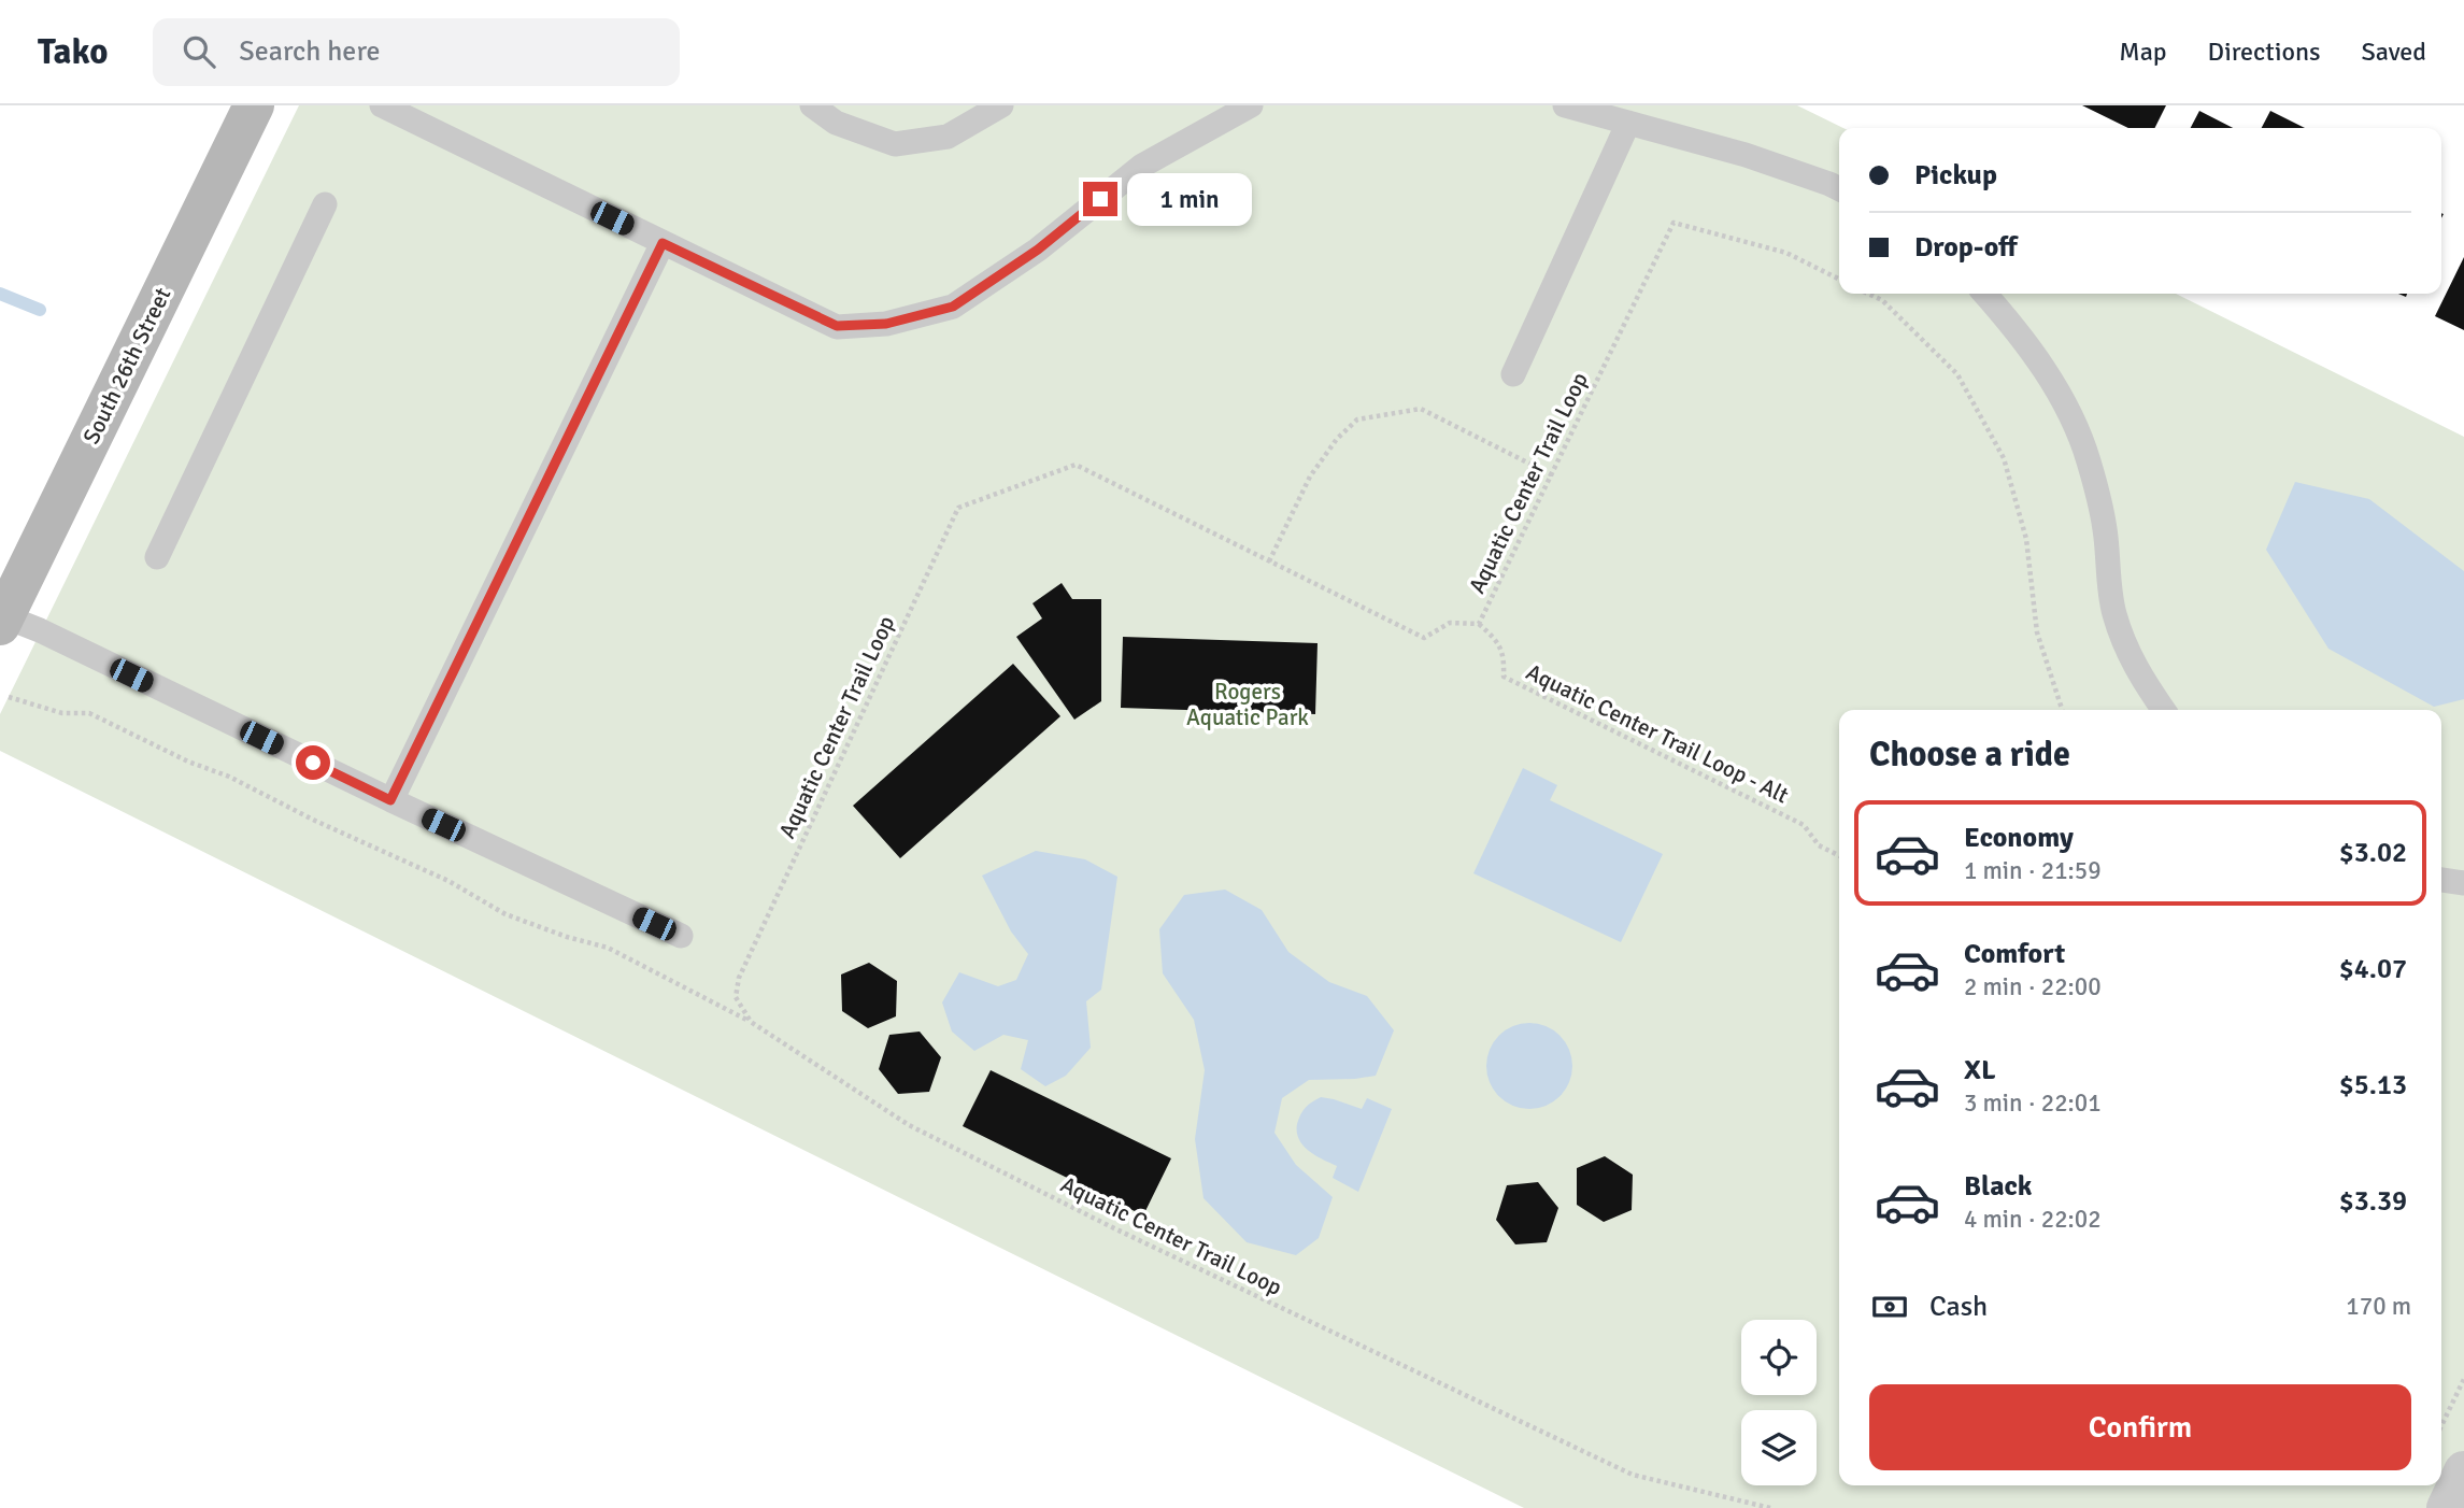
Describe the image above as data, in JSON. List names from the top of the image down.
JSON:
{
  "streets": {
    "street": ["South 26th Street"],
    "path": ["Aquatic Center Trail Loop", "Aquatic Center Trail Loop - Alt"]
  },
  "crossings": [
    ["Aquatic Center Trail Loop", "Aquatic Center Trail Loop - Alt"]
  ],
  "parks": ["Rogers Aquatic Park"],
  "page": {
    "header": "Tako",
    "search": "Search here",
    "nav": ["Map", "Directions", "Saved"],
    "banner": ["Pickup", "Drop-off"],
    "bubble": "1 min",
    "heading": "Choose a ride",
    "list": [
      {
        "name": "Economy",
        "note": "1 min · 21:59",
        "value": "$3.02"
      },
      {
        "name": "Comfort",
        "note": "2 min · 22:00",
        "value": "$4.07"
      },
      {
        "name": "XL",
        "note": "3 min · 22:01",
        "value": "$5.13"
      },
      {
        "name": "Black",
        "note": "4 min · 22:02",
        "value": "$3.39"
      }
    ],
    "pay": ["Cash", "170 m"],
    "buttons": "Confirm"
  }
}
